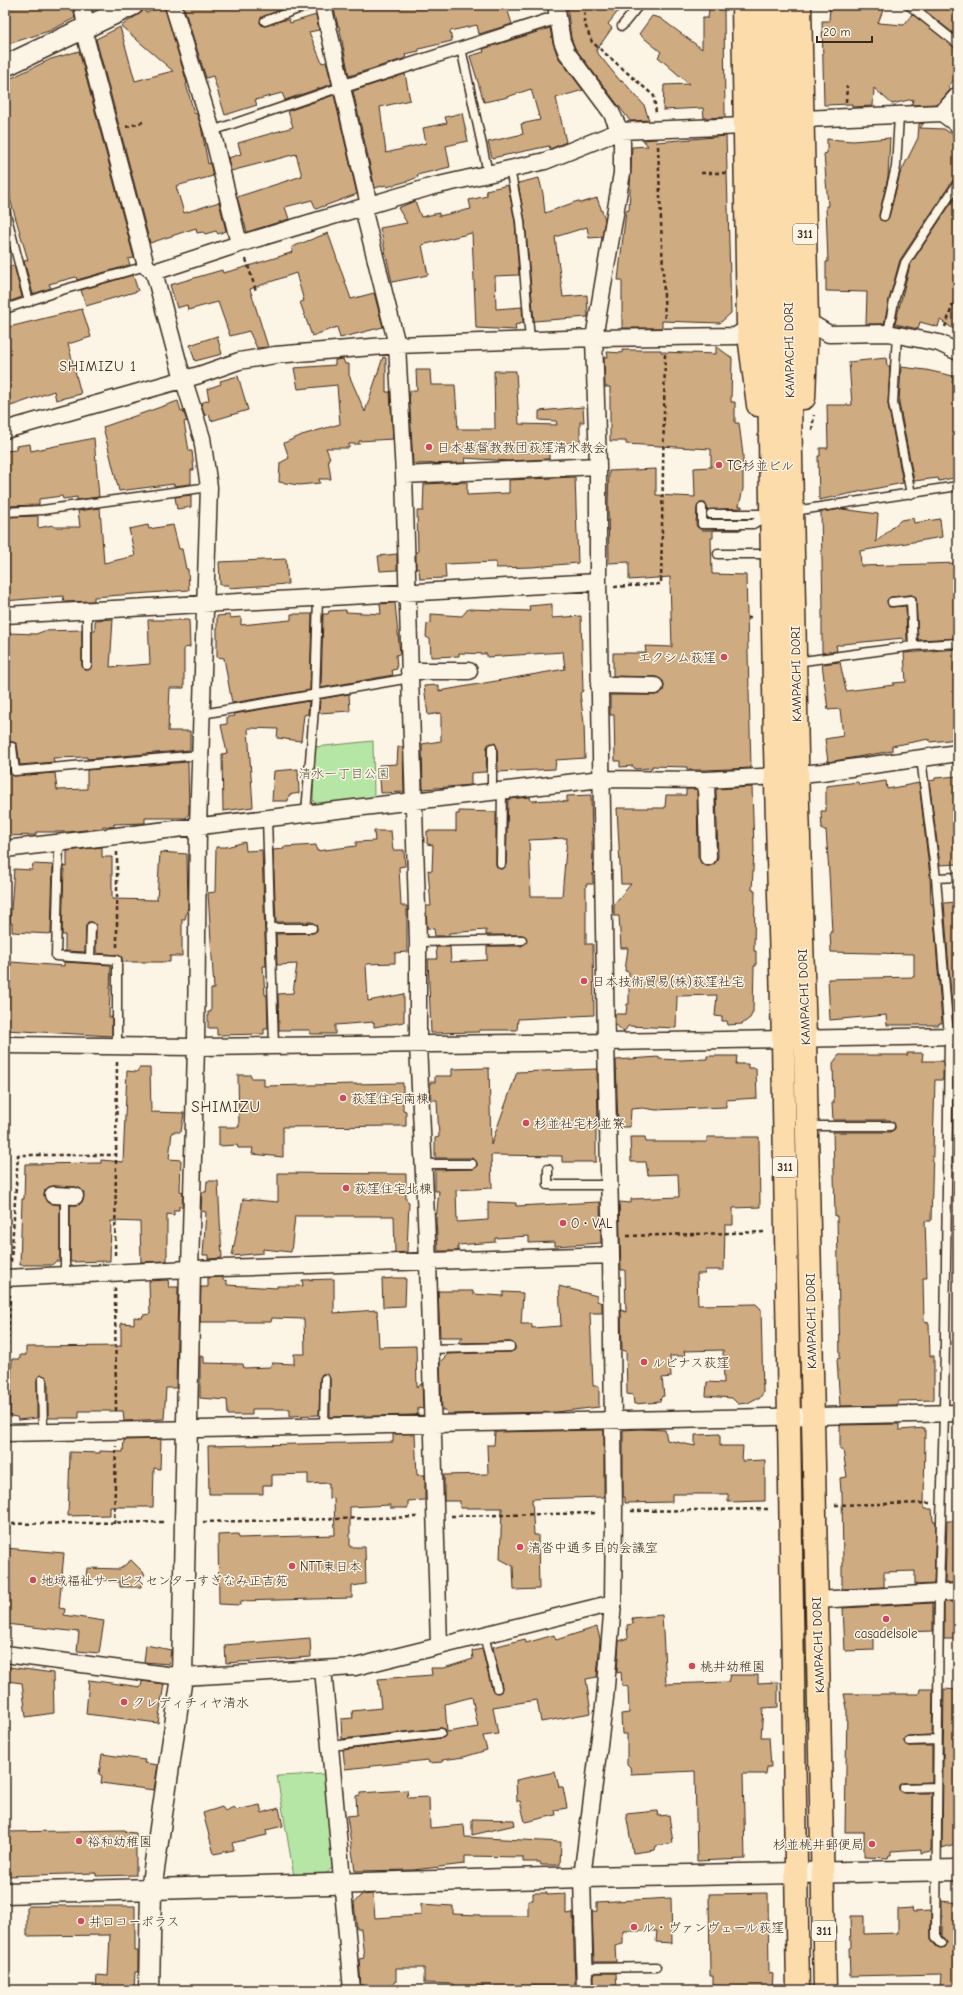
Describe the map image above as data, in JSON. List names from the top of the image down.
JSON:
{
  "streets": {
    "main road": ["311", "KAMPACHI DORI"]
  },
  "crossings": [
    ["311", "KAMPACHI DORI"]
  ],
  "districts": ["SHIMIZU 1", "SHIMIZU"],
  "parks": ["清水一丁目公園"],
  "places": [
    "日本基督教教団荻窪清水教会",
    "TG杉並ビル",
    "エクシム荻窪",
    "日本技術貿易(株)荻窪社宅",
    "荻窪住宅南棟",
    "杉並社宅杉並寮",
    "荻窪住宅北棟",
    "O・VAL",
    "ルビナス荻窪",
    "清沓中通多目的会議室",
    "NTT東日本",
    "地域福祉サービスセンターすぎなみ正吉苑",
    "casadelsole",
    "桃井幼稚園",
    "クレディチィヤ清水",
    "裕和幼稚園",
    "杉並桃井郵便局",
    "井口コーポラス",
    "ル・ヴァンヴェール荻窪"
  ],
  "scale_bar": "20 m"
}
